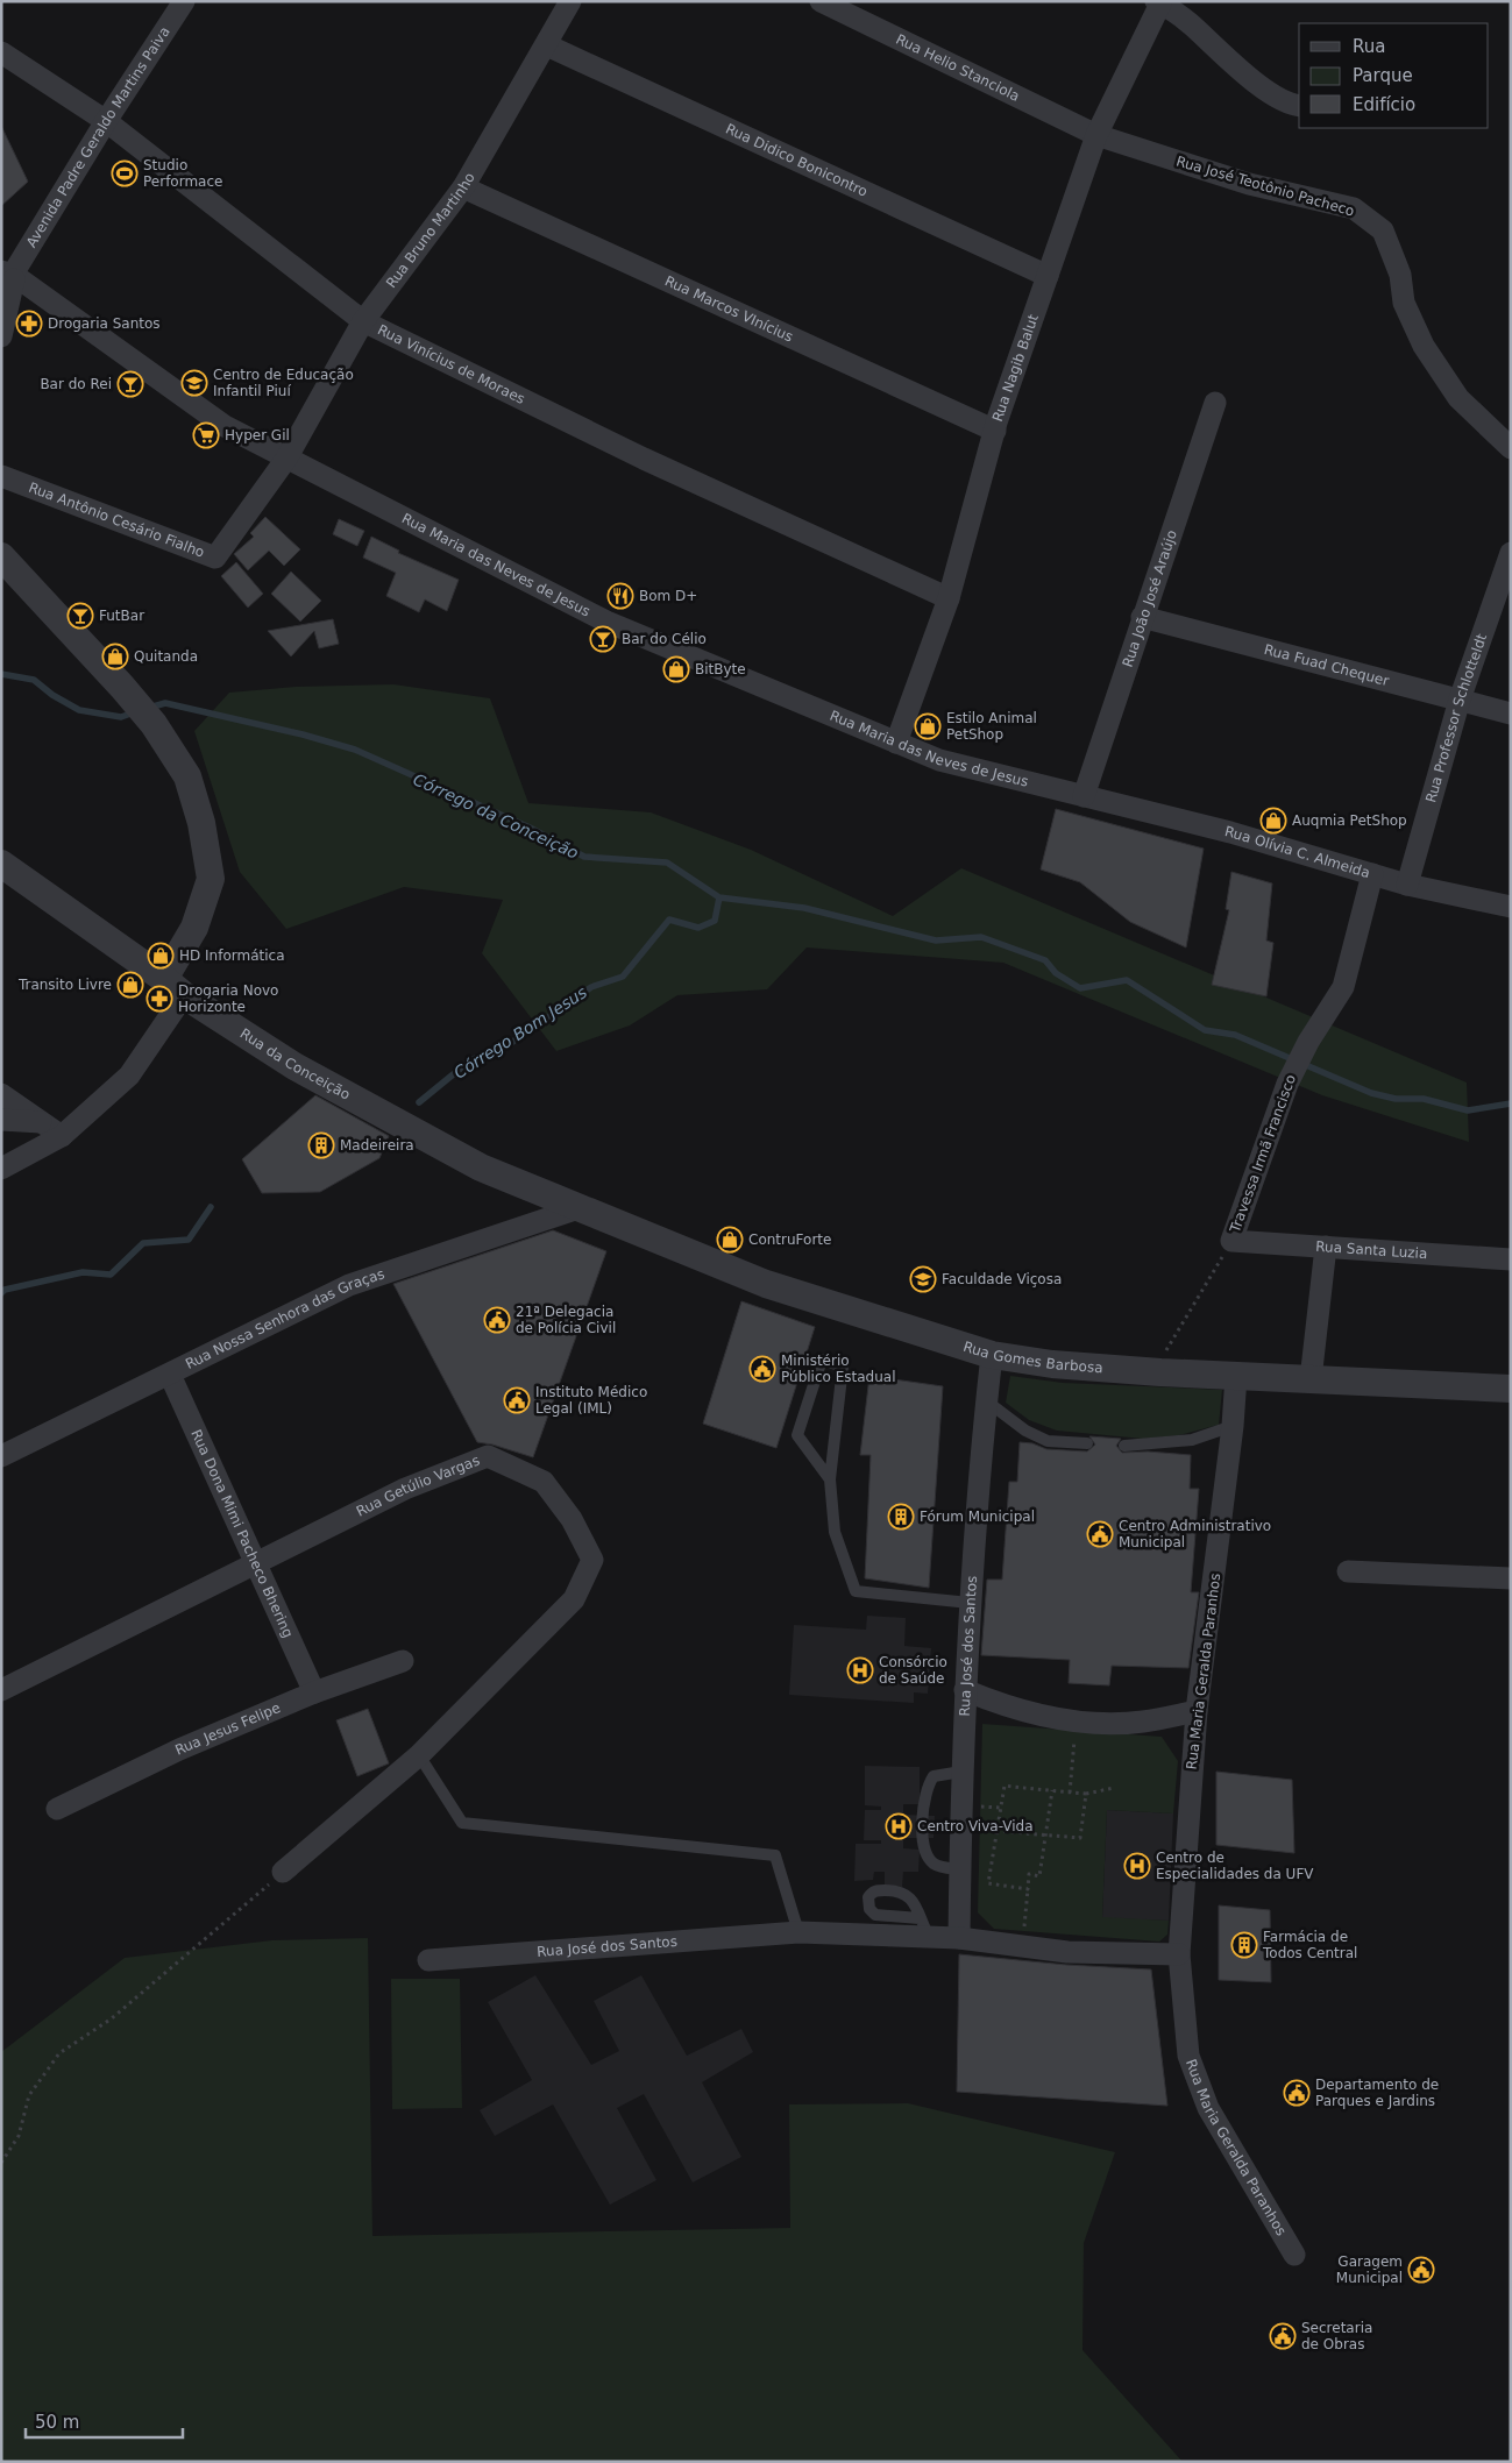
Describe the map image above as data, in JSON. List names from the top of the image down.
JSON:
{
  "streets": {
    "street": [
      "Rua Helio Stanciola",
      "Avenida Padre Geraldo Martins Paiva",
      "Rua Didico Bonicontro",
      "Rua José Teotônio Pacheco",
      "Rua Bruno Martinho",
      "Rua Marcos VInícius",
      "Rua Vinícius de Moraes",
      "Rua Nagib Balut",
      "Rua Antônio Cesário Fialho",
      "Rua Maria das Neves de Jesus",
      "Rua João José Araújo",
      "Rua Fuad Chequer",
      "Rua Professor Schlotteldt",
      "Rua Olívia C. Almeida",
      "Rua da Conceição",
      "Travessa Irmã Francisco",
      "Rua Santa Luzia",
      "Rua Nossa Senhora das Graças",
      "Rua Gomes Barbosa",
      "Rua Getúlio Vargas",
      "Rua Dona Mimi Pacheco Bhering",
      "Rua José dos Santos",
      "Rua Maria Geralda Paranhos",
      "Rua Jesus Felipe"
    ]
  },
  "crossings": [
    ["Rua Helio Stanciola", "Rua José Teotônio Pacheco"],
    ["Rua Helio Stanciola", "Rua Nagib Balut"],
    ["Avenida Padre Geraldo Martins Paiva", "Rua Vinícius de Moraes"],
    ["Avenida Padre Geraldo Martins Paiva", "Rua Maria das Neves de Jesus"],
    ["Rua Didico Bonicontro", "Rua Bruno Martinho"],
    ["Rua Didico Bonicontro", "Rua Nagib Balut"],
    ["Rua José Teotônio Pacheco", "Rua Nagib Balut"],
    ["Rua Bruno Martinho", "Rua Marcos VInícius"],
    ["Rua Bruno Martinho", "Rua Vinícius de Moraes"],
    ["Rua Bruno Martinho", "Rua Antônio Cesário Fialho"],
    ["Rua Bruno Martinho", "Rua Maria das Neves de Jesus"],
    ["Rua Marcos VInícius", "Rua Nagib Balut"],
    ["Rua Vinícius de Moraes", "Rua Nagib Balut"],
    ["Rua Nagib Balut", "Rua Maria das Neves de Jesus"],
    ["Rua Antônio Cesário Fialho", "Rua Maria das Neves de Jesus"],
    ["Rua Maria das Neves de Jesus", "Rua João José Araújo"],
    ["Rua Maria das Neves de Jesus", "Rua Olívia C. Almeida"],
    ["Rua João José Araújo", "Rua Fuad Chequer"],
    ["Rua João José Araújo", "Rua Olívia C. Almeida"],
    ["Rua Fuad Chequer", "Rua Professor Schlotteldt"],
    ["Rua Professor Schlotteldt", "Rua Olívia C. Almeida"],
    ["Rua Olívia C. Almeida", "Travessa Irmã Francisco"],
    ["Rua da Conceição", "Rua Nossa Senhora das Graças"],
    ["Rua da Conceição", "Rua Gomes Barbosa"],
    ["Travessa Irmã Francisco", "Rua Santa Luzia"],
    ["Rua Nossa Senhora das Graças", "Rua Gomes Barbosa"],
    ["Rua Nossa Senhora das Graças", "Rua Dona Mimi Pacheco Bhering"],
    ["Rua Gomes Barbosa", "Rua José dos Santos"],
    ["Rua Gomes Barbosa", "Rua Maria Geralda Paranhos"],
    ["Rua Getúlio Vargas", "Rua Dona Mimi Pacheco Bhering"],
    ["Rua Dona Mimi Pacheco Bhering", "Rua Jesus Felipe"],
    ["Rua José dos Santos", "Rua Maria Geralda Paranhos"]
  ],
  "water": ["Córrego da Conceição", "Córrego Bom Jesus"],
  "places": {
    "sports": ["Studio Performace"],
    "pharmacy": ["Drogaria Santos", "Drogaria Novo Horizonte"],
    "school or university": ["Centro de Educação Infantil Piuí", "Faculdade Viçosa"],
    "bar": ["Bar do Rei", "FutBar", "Bar do Célio"],
    "supermarket": ["Hyper Gil"],
    "restaurant": ["Bom D+"],
    "shop": [
      "Quitanda",
      "BitByte",
      "Estilo Animal PetShop",
      "Auqmia PetShop",
      "HD Informática",
      "Transito Livre",
      "ContruForte"
    ],
    "building": ["Madeireira", "Fórum Municipal", "Farmácia de Todos Central"],
    "public building": [
      "21ª Delegacia de Polícia Civil",
      "Ministério Público Estadual",
      "Instituto Médico Legal (IML)",
      "Centro Administrativo Municipal",
      "Departamento de Parques e Jardins",
      "Garagem Municipal",
      "Secretaria de Obras"
    ],
    "hospital": ["Consórcio de Saúde", "Centro Viva-Vida", "Centro de Especialidades da UFV"]
  },
  "legend": ["Rua", "Parque", "Edifício"],
  "scale_bar": "50 m"
}
